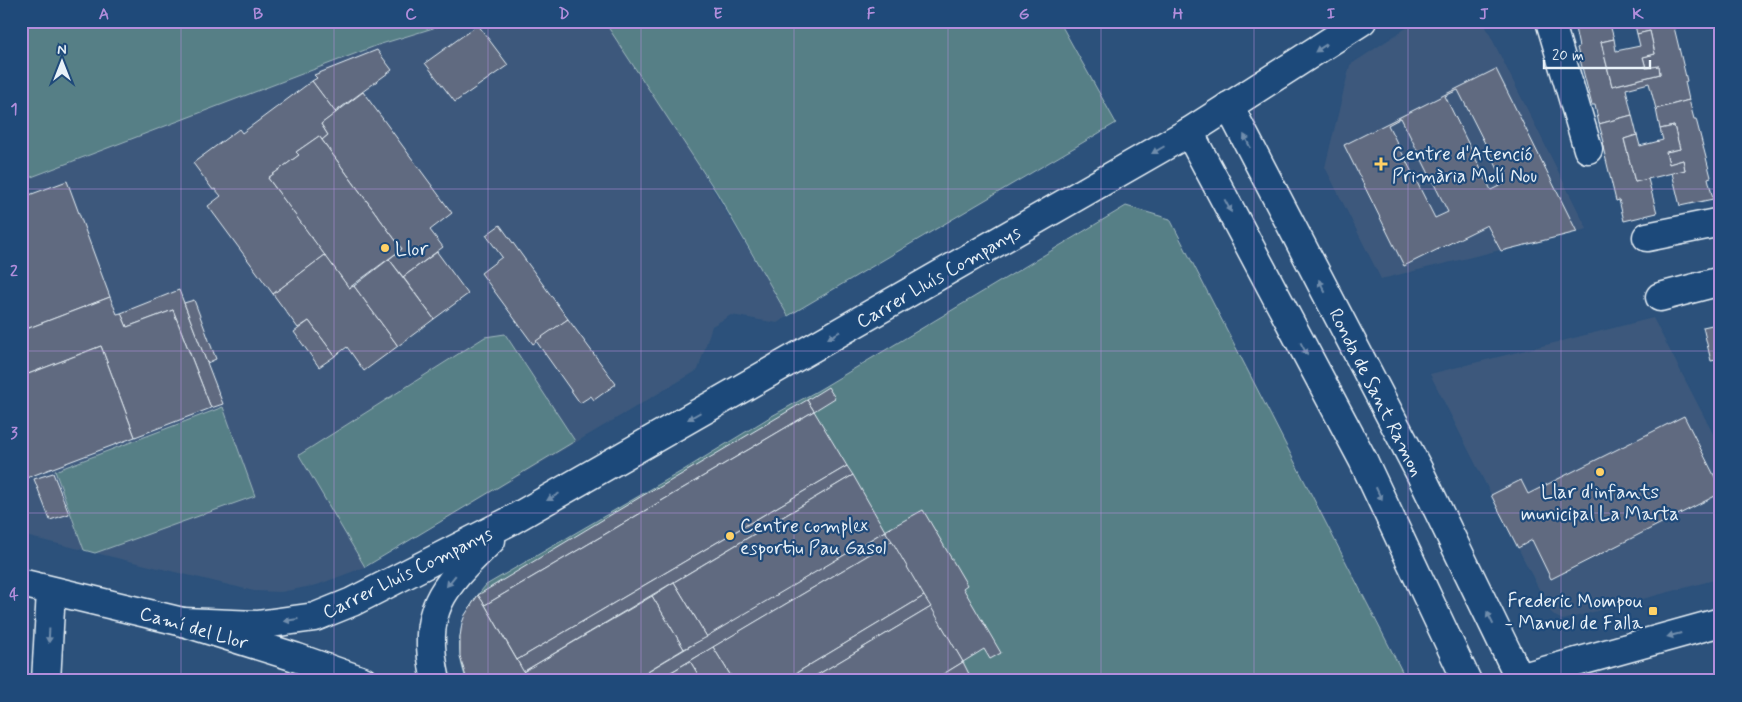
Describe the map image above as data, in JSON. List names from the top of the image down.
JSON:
{
  "streets": {
    "street": ["Carrer Lluís Companys", "Ronda de Sant Ramon", "Camí del Llor"]
  },
  "crossings": [
    ["Carrer Lluís Companys", "Ronda de Sant Ramon"],
    ["Carrer Lluís Companys", "Camí del Llor"]
  ],
  "one_way": ["Carrer Lluís Companys"],
  "places": {
    "health": ["Centre d'Atenció Primària Molí Nou"],
    "other": ["Llor", "Llar d'infants municipal La Marta", "Centre complex esportiu Pau Gasol"],
    "transit": ["Frederic Mompou - Manuel de Falla"]
  },
  "scale_bar": "20 m",
  "north": "top",
  "grid": {
    "columns": [
      "A",
      "B",
      "C",
      "D",
      "E",
      "F",
      "G",
      "H",
      "I",
      "J",
      "K"
    ],
    "rows": [
      "1",
      "2",
      "3",
      "4"
    ]
  }
}
